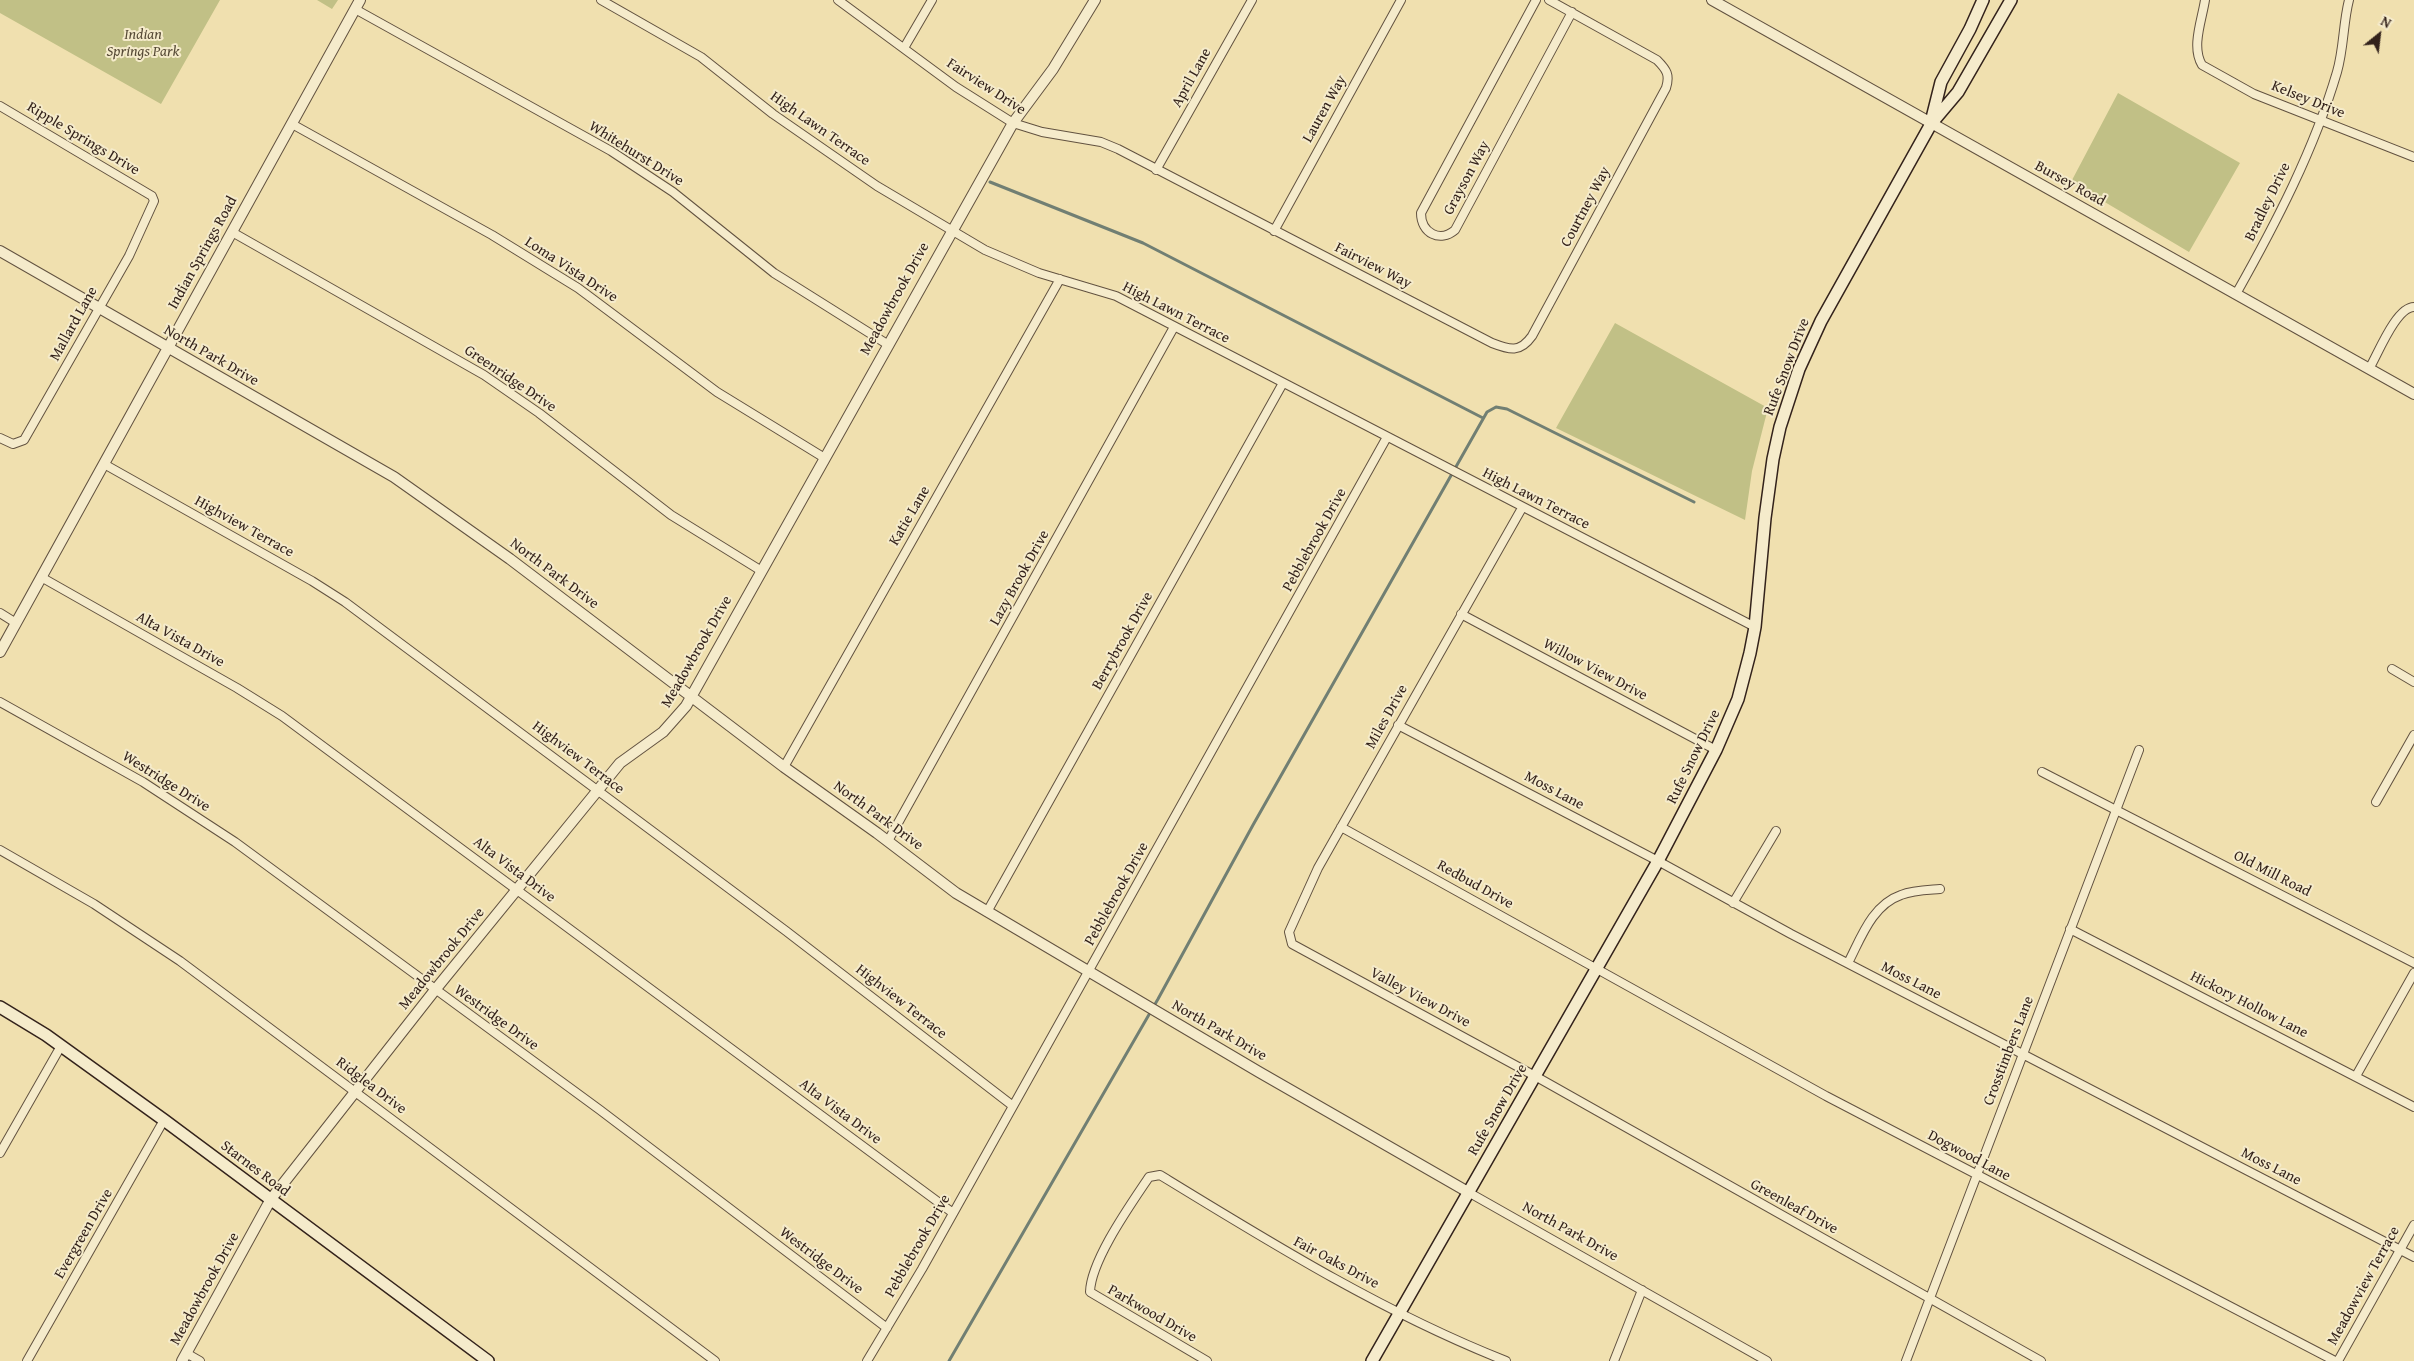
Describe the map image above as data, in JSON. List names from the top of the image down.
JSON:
{
  "streets": {
    "main road": ["Rufe Snow Drive", "Starnes Road"],
    "street": [
      "April Lane",
      "Fairview Drive",
      "Kelsey Drive",
      "Lauren Way",
      "High Lawn Terrace",
      "Ripple Springs Drive",
      "Whitehurst Drive",
      "Grayson Way",
      "Bursey Road",
      "Bradley Drive",
      "Courtney Way",
      "Indian Springs Road",
      "Fairview Way",
      "Loma Vista Drive",
      "Meadowbrook Drive",
      "Mallard Lane",
      "North Park Drive",
      "Greenridge Drive",
      "Katie Lane",
      "Highview Terrace",
      "Pebblebrook Drive",
      "Lazy Brook Drive",
      "Alta Vista Drive",
      "Berrybrook Drive",
      "Willow View Drive",
      "Miles Drive",
      "Westridge Drive",
      "Moss Lane",
      "Old Mill Road",
      "Redbud Drive",
      "Valley View Drive",
      "Hickory Hollow Lane",
      "Crosstimbers Lane",
      "Ridglea Drive",
      "Dogwood Lane",
      "Greenleaf Drive",
      "Evergreen Drive",
      "Fair Oaks Drive",
      "Meadowview Terrace",
      "Parkwood Drive"
    ]
  },
  "crossings": [
    ["April Lane", "Fairview Drive"],
    ["Fairview Drive", "Fairview Way"],
    ["Fairview Drive", "Meadowbrook Drive"],
    ["Kelsey Drive", "Bradley Drive"],
    ["Lauren Way", "Fairview Way"],
    ["High Lawn Terrace", "Meadowbrook Drive"],
    ["High Lawn Terrace", "Rufe Snow Drive"],
    ["High Lawn Terrace", "Katie Lane"],
    ["High Lawn Terrace", "Pebblebrook Drive"],
    ["High Lawn Terrace", "Lazy Brook Drive"],
    ["High Lawn Terrace", "Berrybrook Drive"],
    ["High Lawn Terrace", "Miles Drive"],
    ["Ripple Springs Drive", "Mallard Lane"],
    ["Whitehurst Drive", "Indian Springs Road"],
    ["Whitehurst Drive", "Meadowbrook Drive"],
    ["Grayson Way", "Courtney Way"],
    ["Bursey Road", "Bradley Drive"],
    ["Bursey Road", "Rufe Snow Drive"],
    ["Courtney Way", "Fairview Way"],
    ["Indian Springs Road", "Loma Vista Drive"],
    ["Indian Springs Road", "North Park Drive"],
    ["Indian Springs Road", "Greenridge Drive"],
    ["Indian Springs Road", "Highview Terrace"],
    ["Indian Springs Road", "Alta Vista Drive"],
    ["Loma Vista Drive", "Meadowbrook Drive"],
    ["Meadowbrook Drive", "North Park Drive"],
    ["Meadowbrook Drive", "Greenridge Drive"],
    ["Meadowbrook Drive", "Highview Terrace"],
    ["Meadowbrook Drive", "Alta Vista Drive"],
    ["Meadowbrook Drive", "Westridge Drive"],
    ["Meadowbrook Drive", "Ridglea Drive"],
    ["Meadowbrook Drive", "Starnes Road"],
    ["Mallard Lane", "North Park Drive"],
    ["North Park Drive", "Rufe Snow Drive"],
    ["North Park Drive", "Katie Lane"],
    ["North Park Drive", "Pebblebrook Drive"],
    ["North Park Drive", "Lazy Brook Drive"],
    ["North Park Drive", "Berrybrook Drive"],
    ["Rufe Snow Drive", "Willow View Drive"],
    ["Rufe Snow Drive", "Moss Lane"],
    ["Rufe Snow Drive", "Redbud Drive"],
    ["Rufe Snow Drive", "Valley View Drive"],
    ["Rufe Snow Drive", "Dogwood Lane"],
    ["Rufe Snow Drive", "Greenleaf Drive"],
    ["Rufe Snow Drive", "Fair Oaks Drive"],
    ["Highview Terrace", "Pebblebrook Drive"],
    ["Pebblebrook Drive", "Alta Vista Drive"],
    ["Pebblebrook Drive", "Westridge Drive"],
    ["Willow View Drive", "Miles Drive"],
    ["Miles Drive", "Moss Lane"],
    ["Miles Drive", "Redbud Drive"],
    ["Miles Drive", "Valley View Drive"],
    ["Moss Lane", "Crosstimbers Lane"],
    ["Moss Lane", "Meadowview Terrace"],
    ["Old Mill Road", "Crosstimbers Lane"],
    ["Redbud Drive", "Dogwood Lane"],
    ["Valley View Drive", "Greenleaf Drive"],
    ["Hickory Hollow Lane", "Crosstimbers Lane"],
    ["Crosstimbers Lane", "Dogwood Lane"],
    ["Crosstimbers Lane", "Greenleaf Drive"],
    ["Dogwood Lane", "Meadowview Terrace"],
    ["Starnes Road", "Evergreen Drive"],
    ["Fair Oaks Drive", "Parkwood Drive"]
  ],
  "parks": ["Indian Springs Park"],
  "north": "top right"
}
